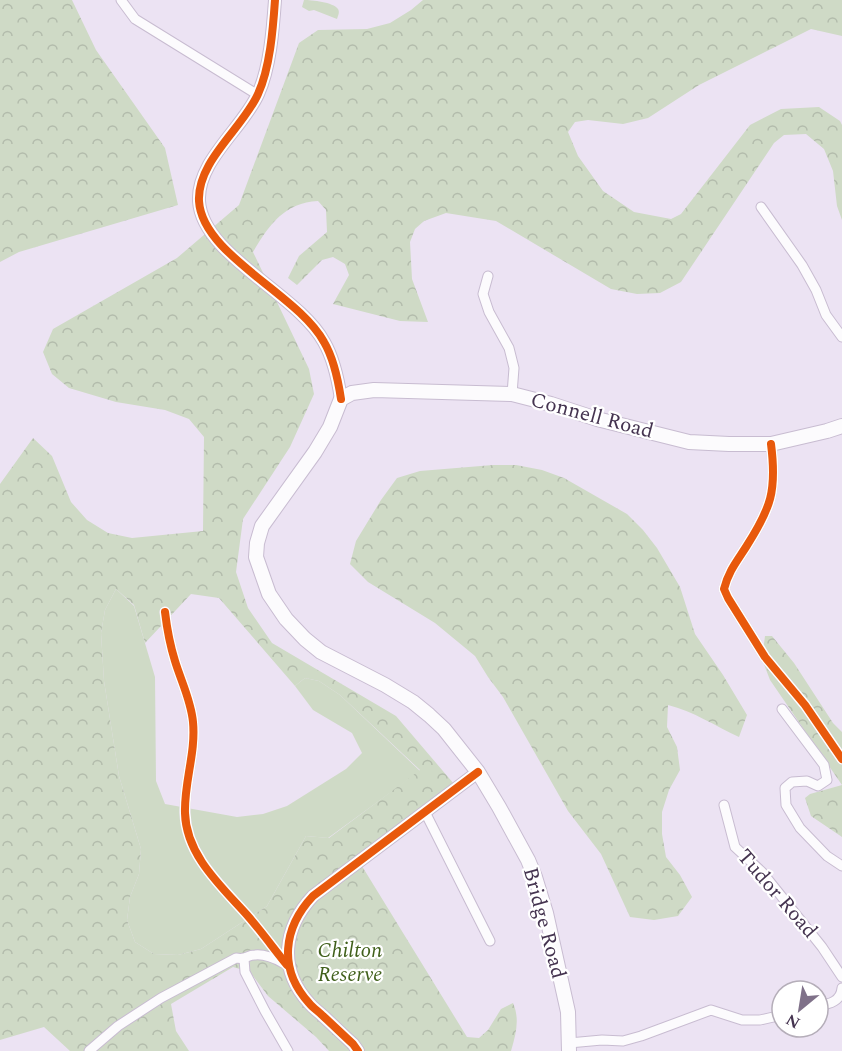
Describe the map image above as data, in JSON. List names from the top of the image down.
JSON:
{
  "streets": {
    "main road": ["Connell Road", "Bridge Road"],
    "street": ["Tudor Road"]
  },
  "crossings": [
    ["Connell Road", "Bridge Road"]
  ],
  "parks": ["Chilton Reserve"],
  "north": "bottom left"
}
